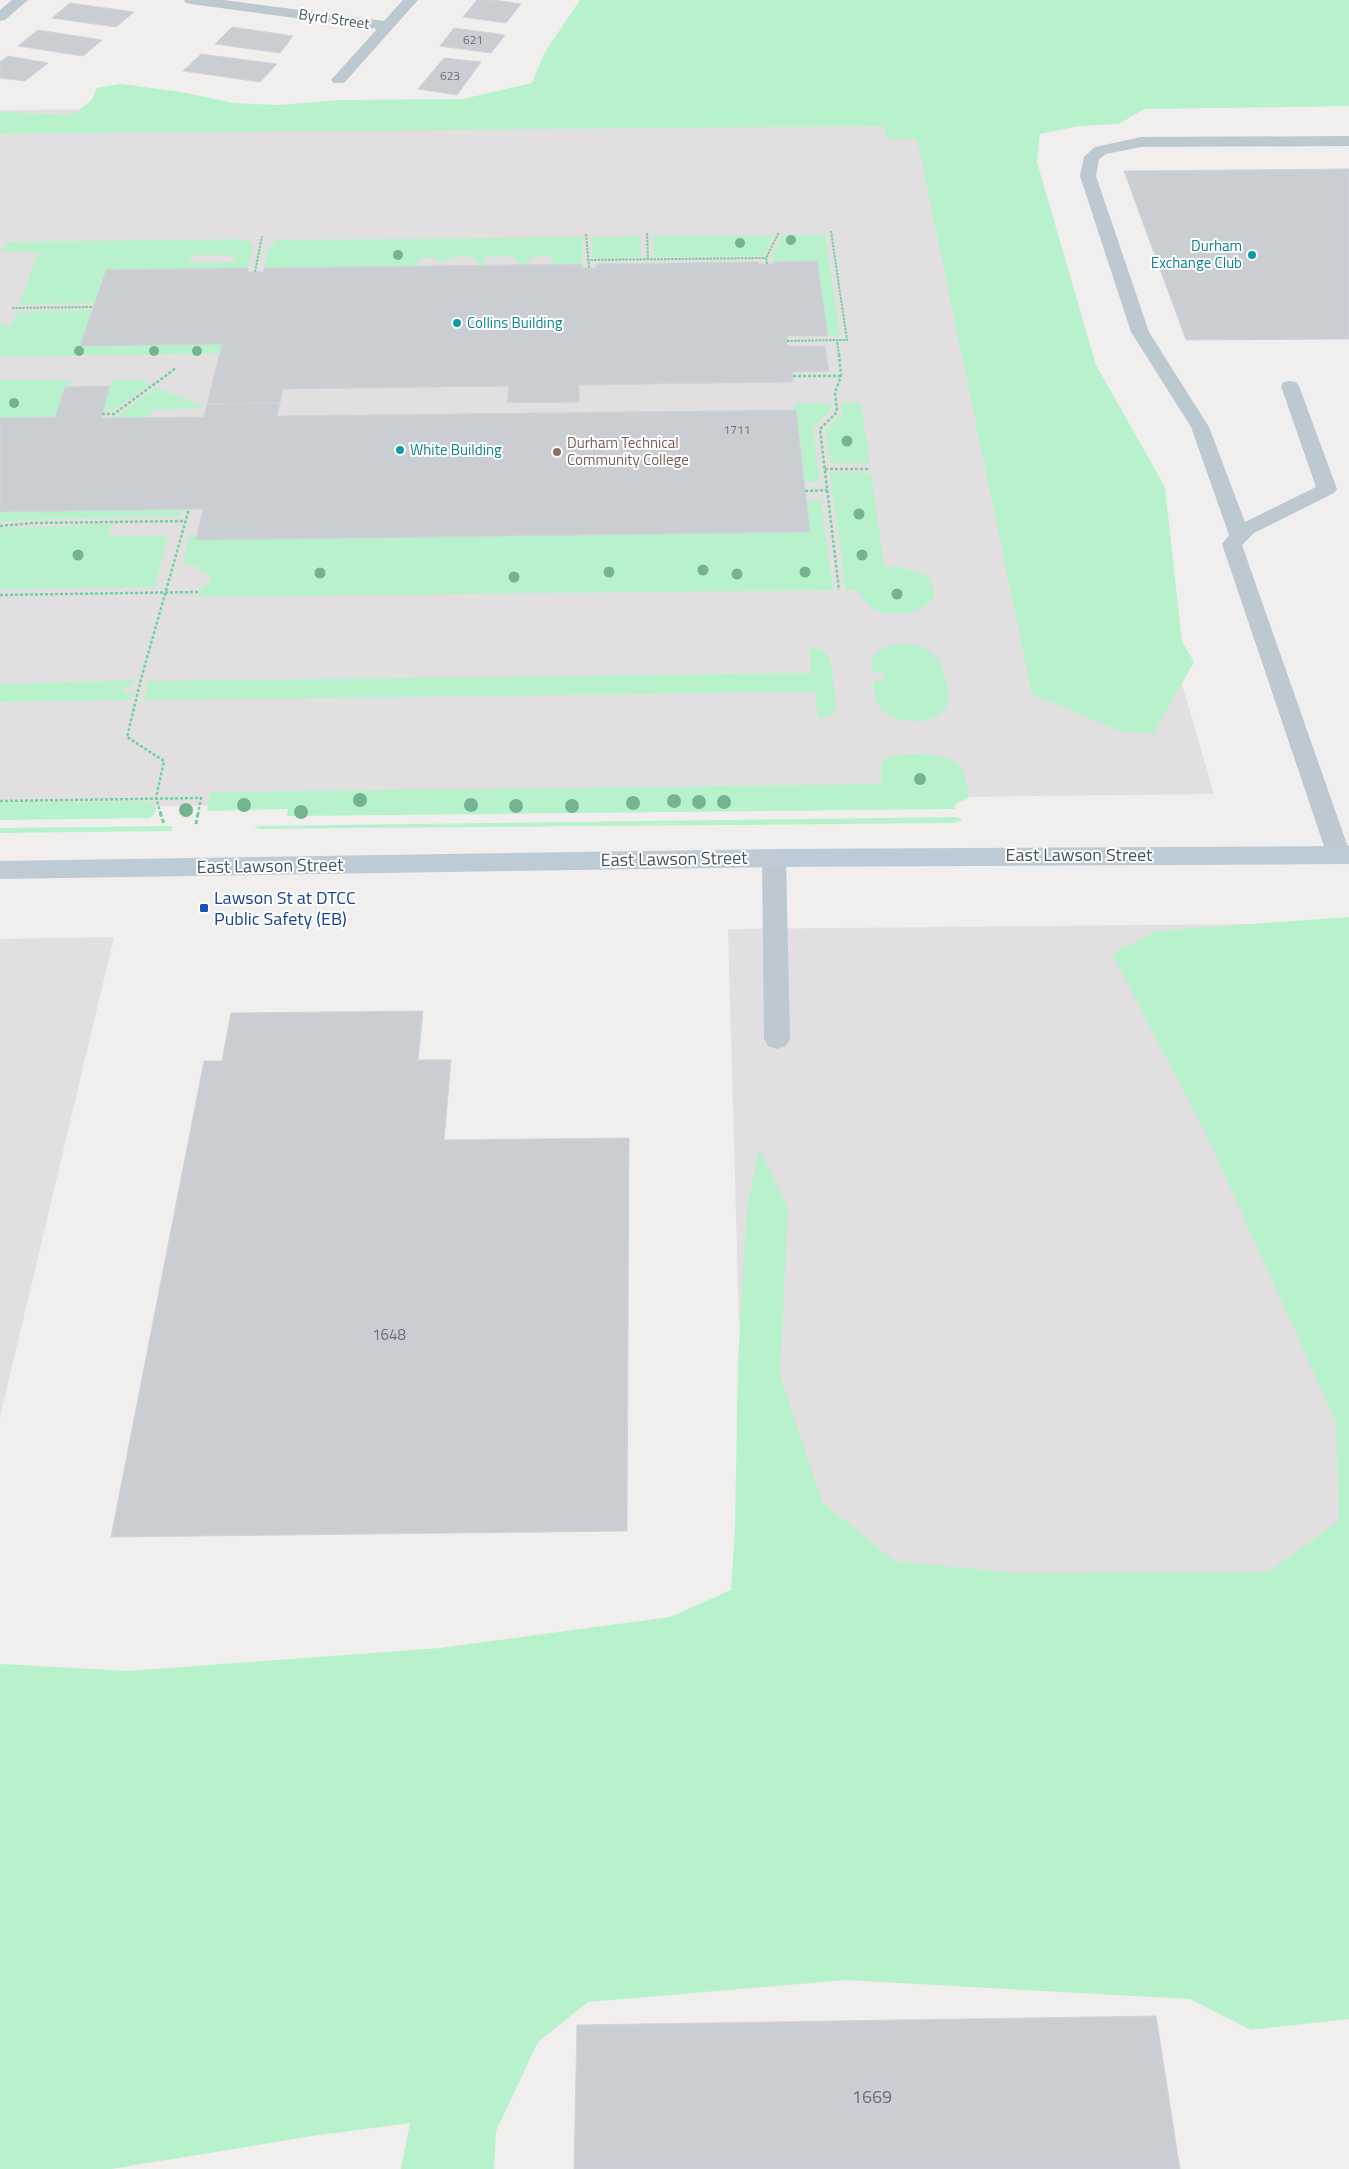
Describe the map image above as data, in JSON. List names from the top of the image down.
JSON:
{
  "streets": {
    "street": ["Byrd Street", "East Lawson Street"]
  },
  "places": {
    "other": [
      "Durham Exchange Club",
      "Collins Building",
      "White Building",
      "Durham Technical Community College"
    ],
    "transit": ["Lawson St at DTCC Public Safety (EB)"]
  },
  "house_numbers": [
    "621",
    "623",
    "1711",
    "1648",
    "1669"
  ]
}
